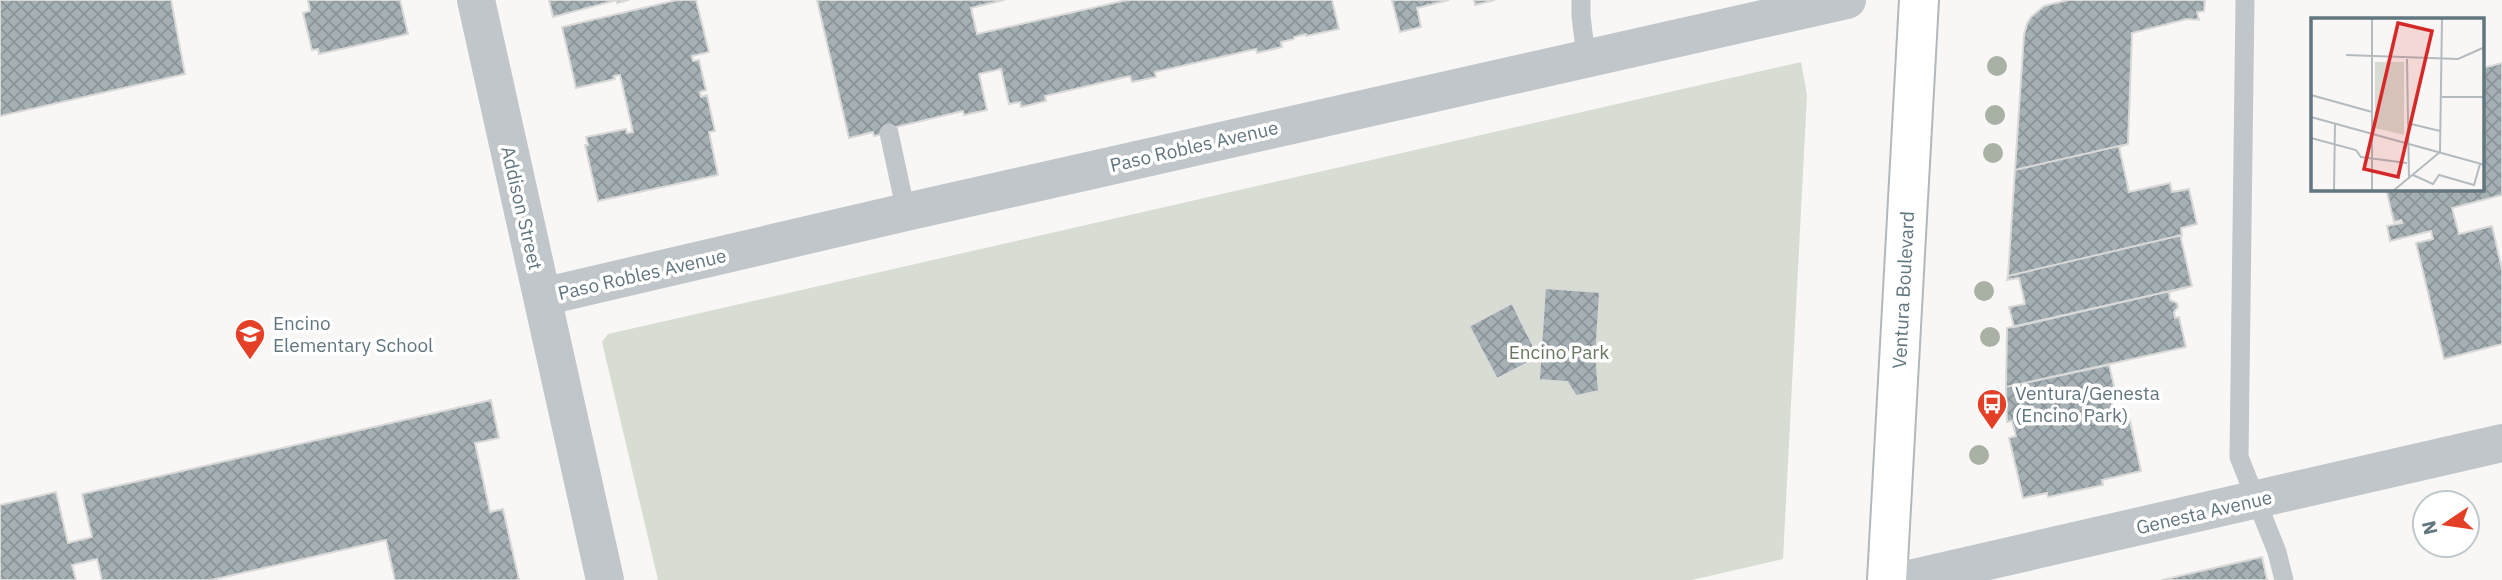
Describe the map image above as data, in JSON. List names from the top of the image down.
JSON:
{
  "streets": {
    "main road": ["Ventura Boulevard"],
    "street": ["Paso Robles Avenue", "Addison Street", "Genesta Avenue"]
  },
  "crossings": [
    ["Paso Robles Avenue", "Addison Street"]
  ],
  "parks": ["Encino Park"],
  "places": {
    "school or university": ["Encino Elementary School"],
    "bus stop": ["Ventura/Genesta (Encino Park)"]
  },
  "north": "left"
}
